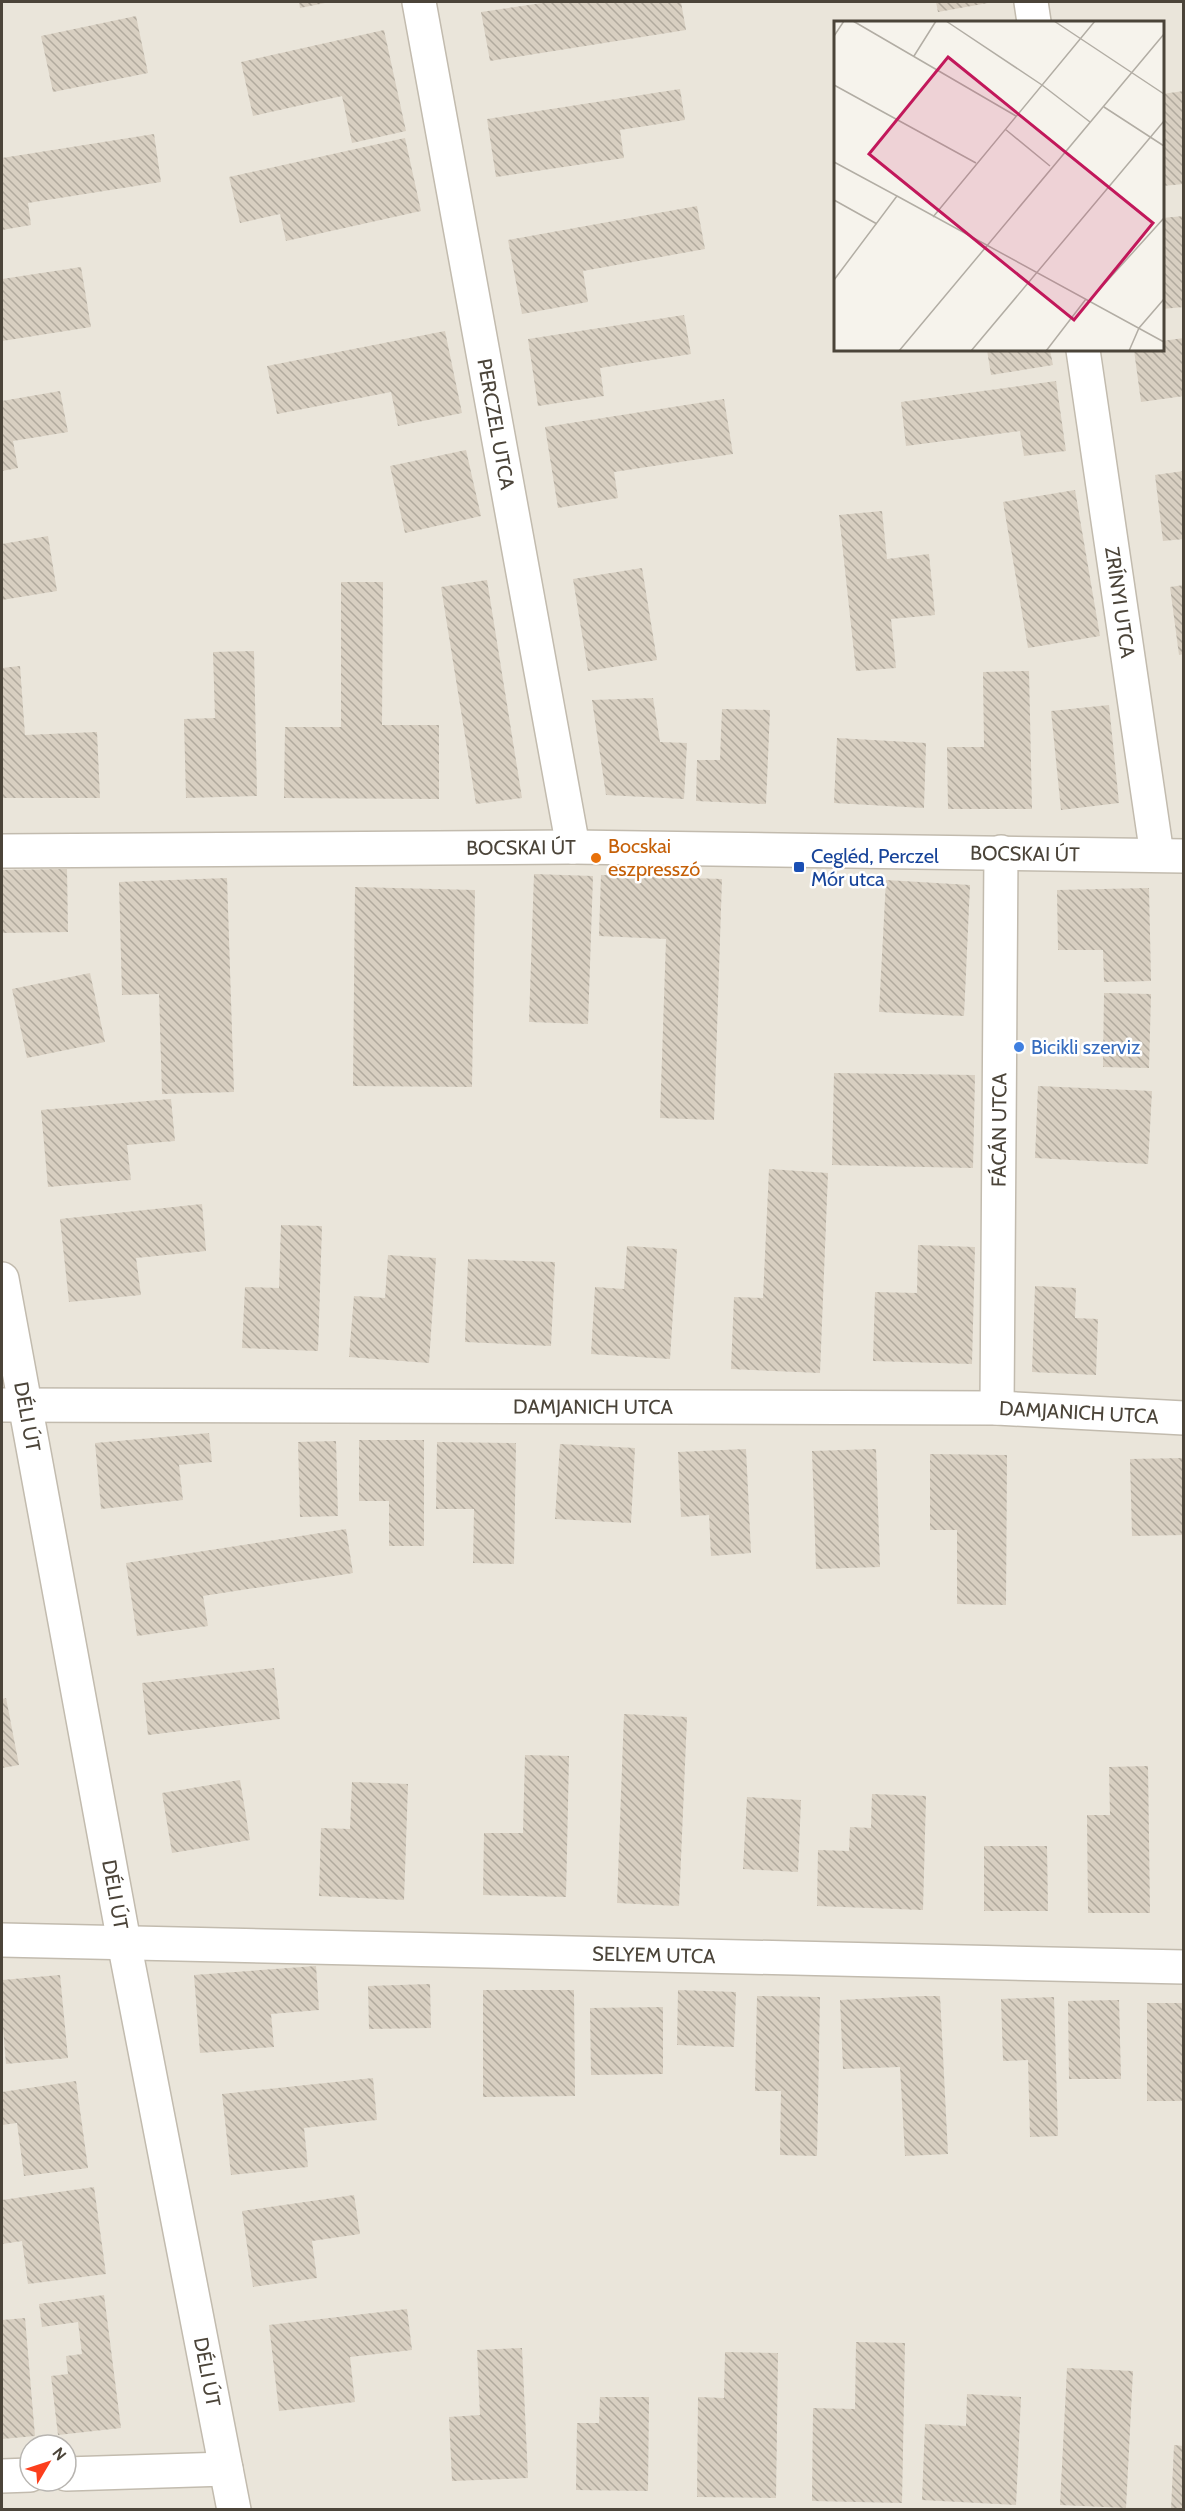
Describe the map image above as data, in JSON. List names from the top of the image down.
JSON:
{
  "streets": {
    "street": [
      "PERCZEL UTCA",
      "ZRÍNYI UTCA",
      "BOCSKAI ÚT",
      "FÁCÁN UTCA",
      "DAMJANICH UTCA",
      "DÉLI ÚT",
      "SELYEM UTCA"
    ]
  },
  "crossings": [
    ["PERCZEL UTCA", "BOCSKAI ÚT"],
    ["ZRÍNYI UTCA", "BOCSKAI ÚT"],
    ["BOCSKAI ÚT", "FÁCÁN UTCA"],
    ["FÁCÁN UTCA", "DAMJANICH UTCA"],
    ["DAMJANICH UTCA", "DÉLI ÚT"],
    ["DÉLI ÚT", "SELYEM UTCA"]
  ],
  "places": {
    "other": ["Bocskai eszpresszó", "Bicikli szerviz"],
    "transit": ["Cegléd, Perczel Mór utca"]
  },
  "north": "top right"
}
